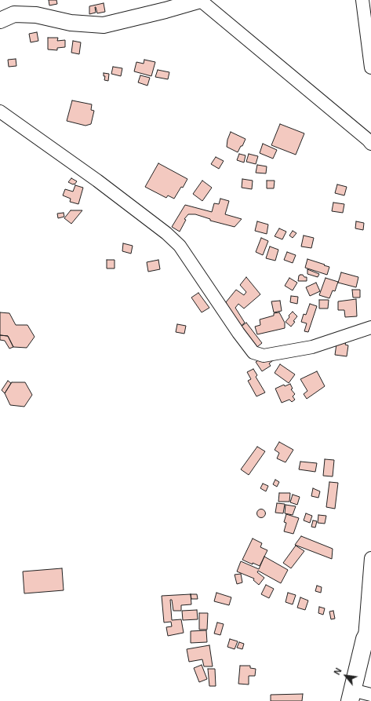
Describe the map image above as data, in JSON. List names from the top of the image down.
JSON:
{
  "north": "top left"
}
